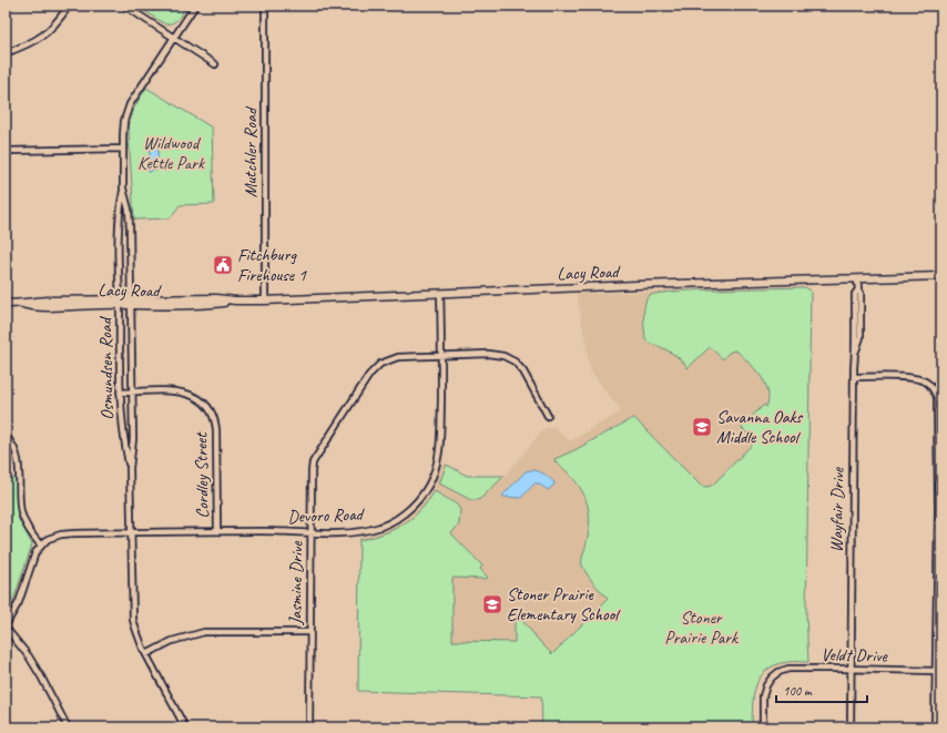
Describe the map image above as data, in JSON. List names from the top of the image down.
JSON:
{
  "streets": {
    "street": [
      "Mutchler Road",
      "Lacy Road",
      "Osmundsen Road",
      "Cordley Street",
      "Wayfair Drive",
      "Devoro Road",
      "Jasmine Drive",
      "Veldt Drive"
    ]
  },
  "crossings": [
    ["Mutchler Road", "Lacy Road"],
    ["Lacy Road", "Osmundsen Road"],
    ["Lacy Road", "Wayfair Drive"],
    ["Lacy Road", "Devoro Road"],
    ["Osmundsen Road", "Cordley Street"],
    ["Osmundsen Road", "Devoro Road"],
    ["Cordley Street", "Devoro Road"],
    ["Wayfair Drive", "Veldt Drive"],
    ["Devoro Road", "Jasmine Drive"]
  ],
  "parks": ["Wildwood Kettle Park", "Stoner Prairie Park"],
  "places": {
    "public building": ["Fitchburg Firehouse 1"],
    "school or university": ["Savanna Oaks Middle School", "Stoner Prairie Elementary School"]
  },
  "scale_bar": "100 m"
}
